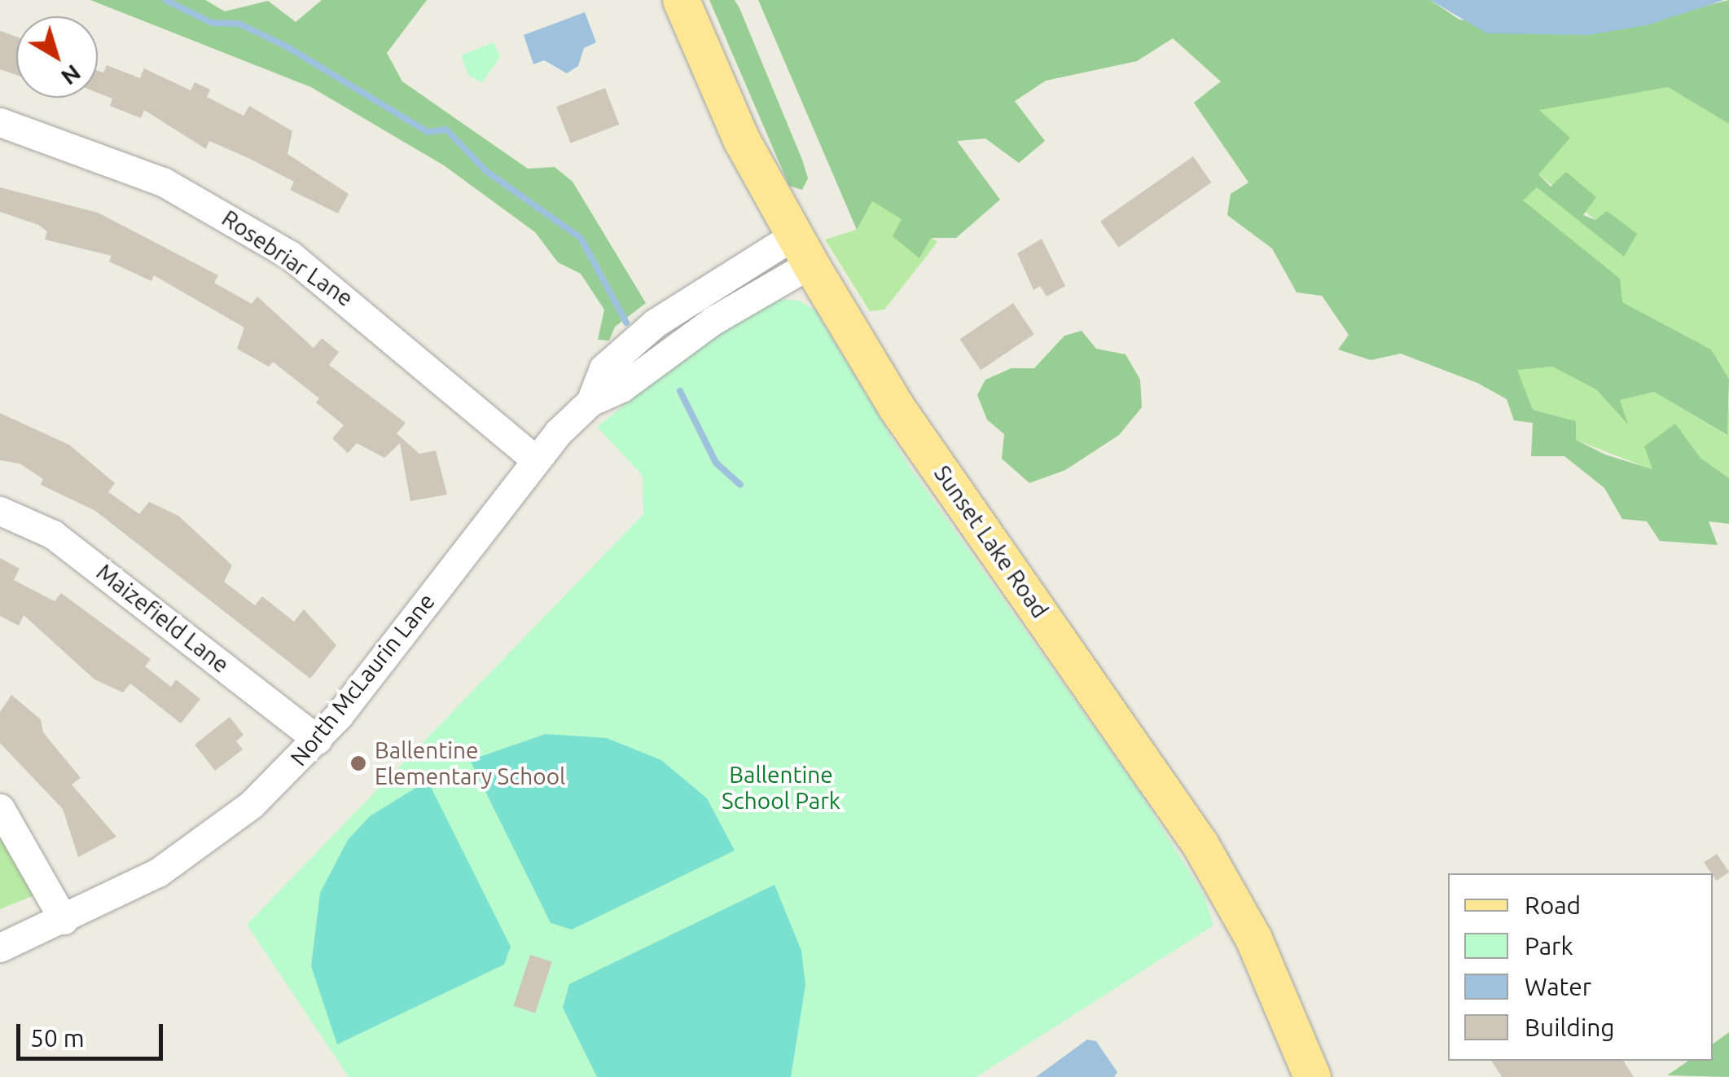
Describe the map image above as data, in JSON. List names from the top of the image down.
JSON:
{
  "streets": {
    "main road": ["Sunset Lake Road"],
    "street": ["Rosebriar Lane", "Maizefield Lane", "North McLaurin Lane"]
  },
  "crossings": [
    ["Rosebriar Lane", "North McLaurin Lane"],
    ["Sunset Lake Road", "North McLaurin Lane"],
    ["Maizefield Lane", "North McLaurin Lane"]
  ],
  "parks": ["Ballentine School Park"],
  "places": ["Ballentine Elementary School"],
  "legend": [
    "Road",
    "Park",
    "Water",
    "Building"
  ],
  "scale_bar": "50 m",
  "north": "bottom right"
}
